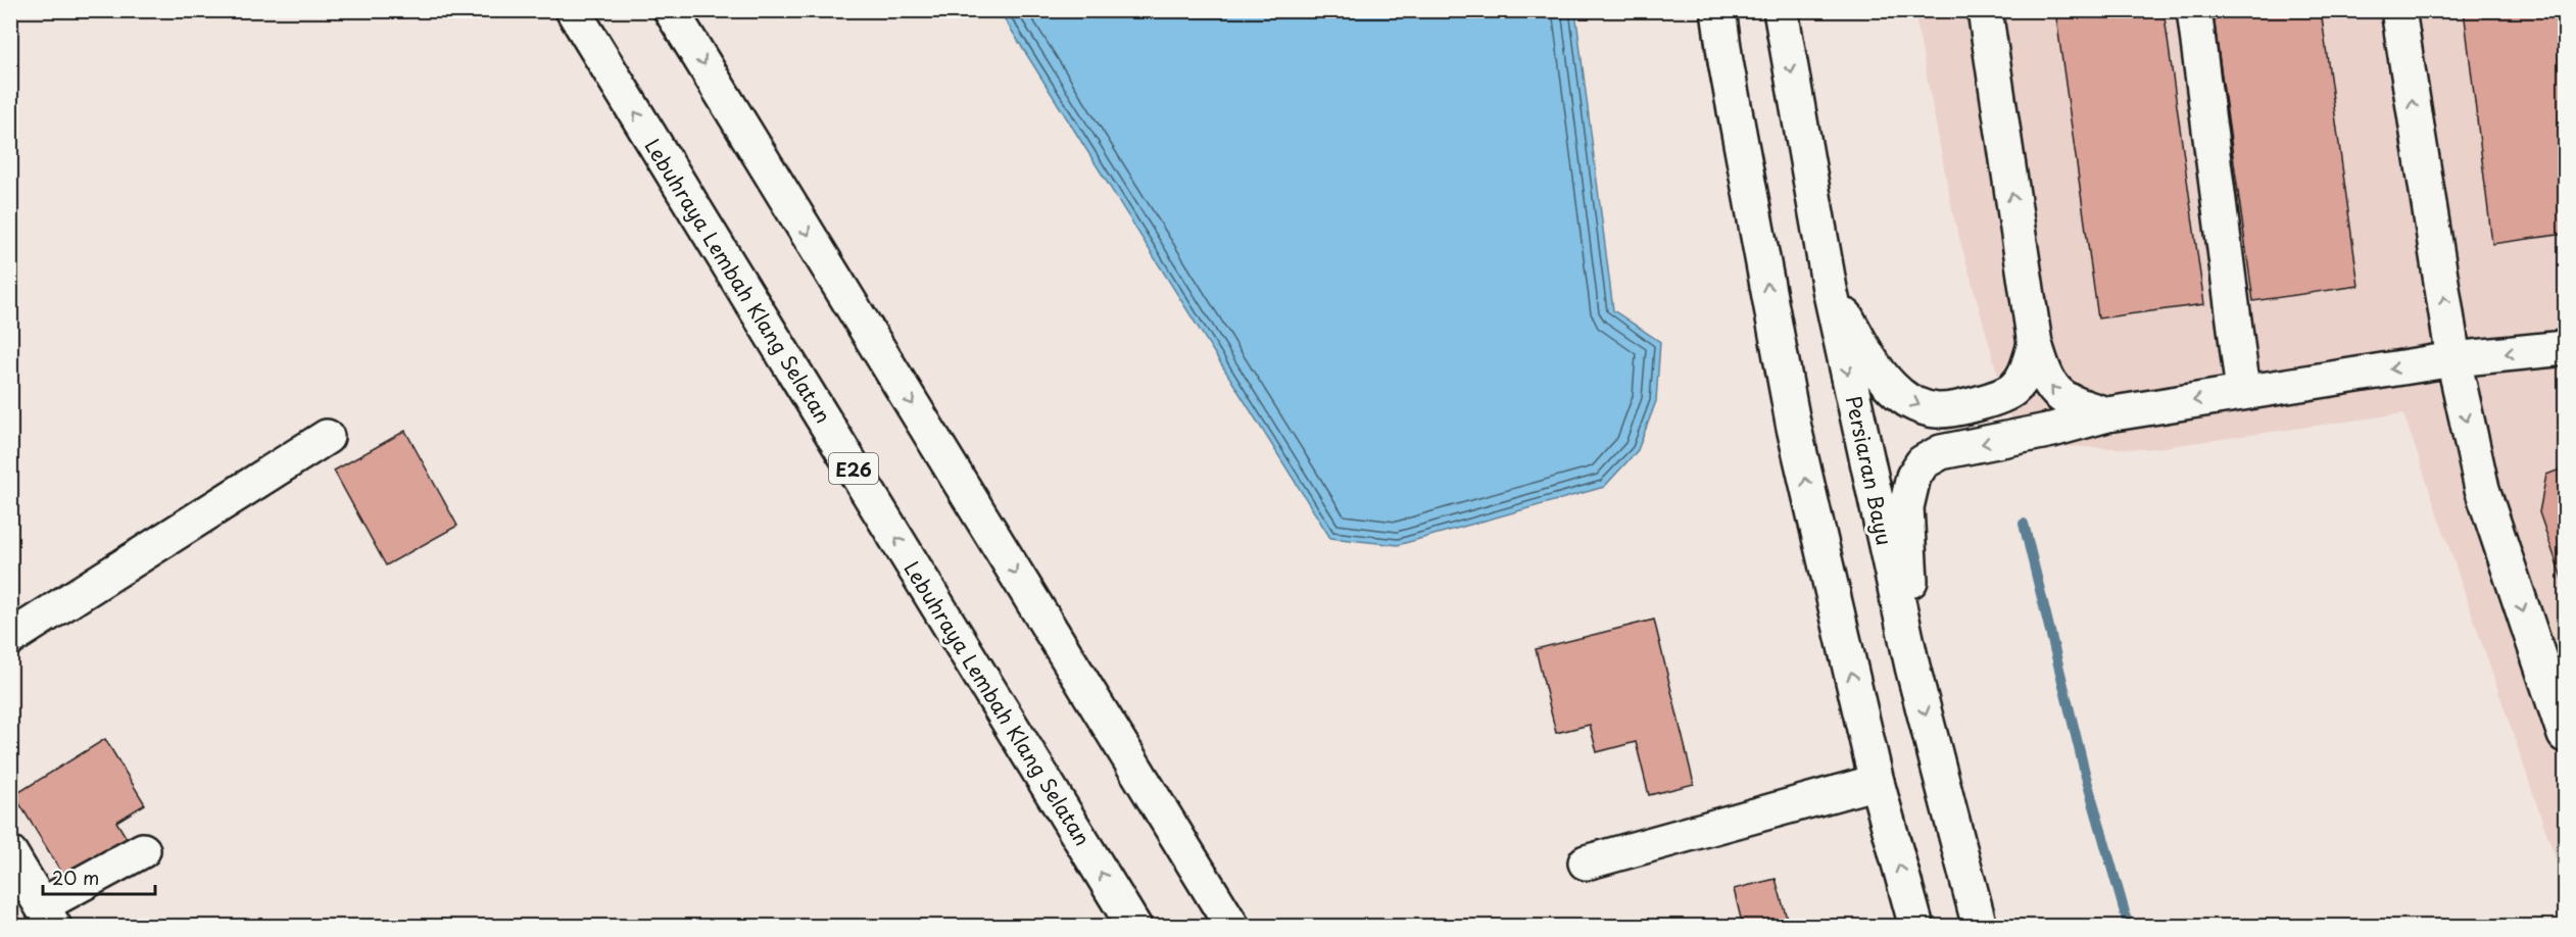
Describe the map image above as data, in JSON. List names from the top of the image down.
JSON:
{
  "streets": {
    "main road": ["Lebuhraya Lembah Klang Selatan", "E26", "Persiaran Bayu"]
  },
  "scale_bar": "20 m"
}
